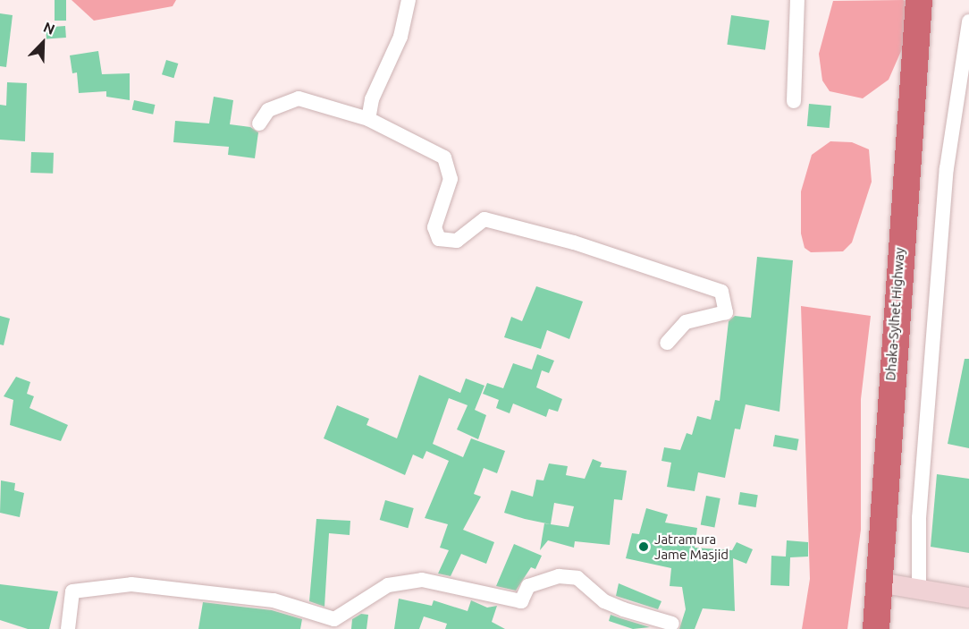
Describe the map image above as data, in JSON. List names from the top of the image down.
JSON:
{
  "streets": {
    "highway": ["Dhaka-Sylhet Highway"]
  },
  "places": ["Jatramura Jame Masjid"],
  "north": "top right"
}
